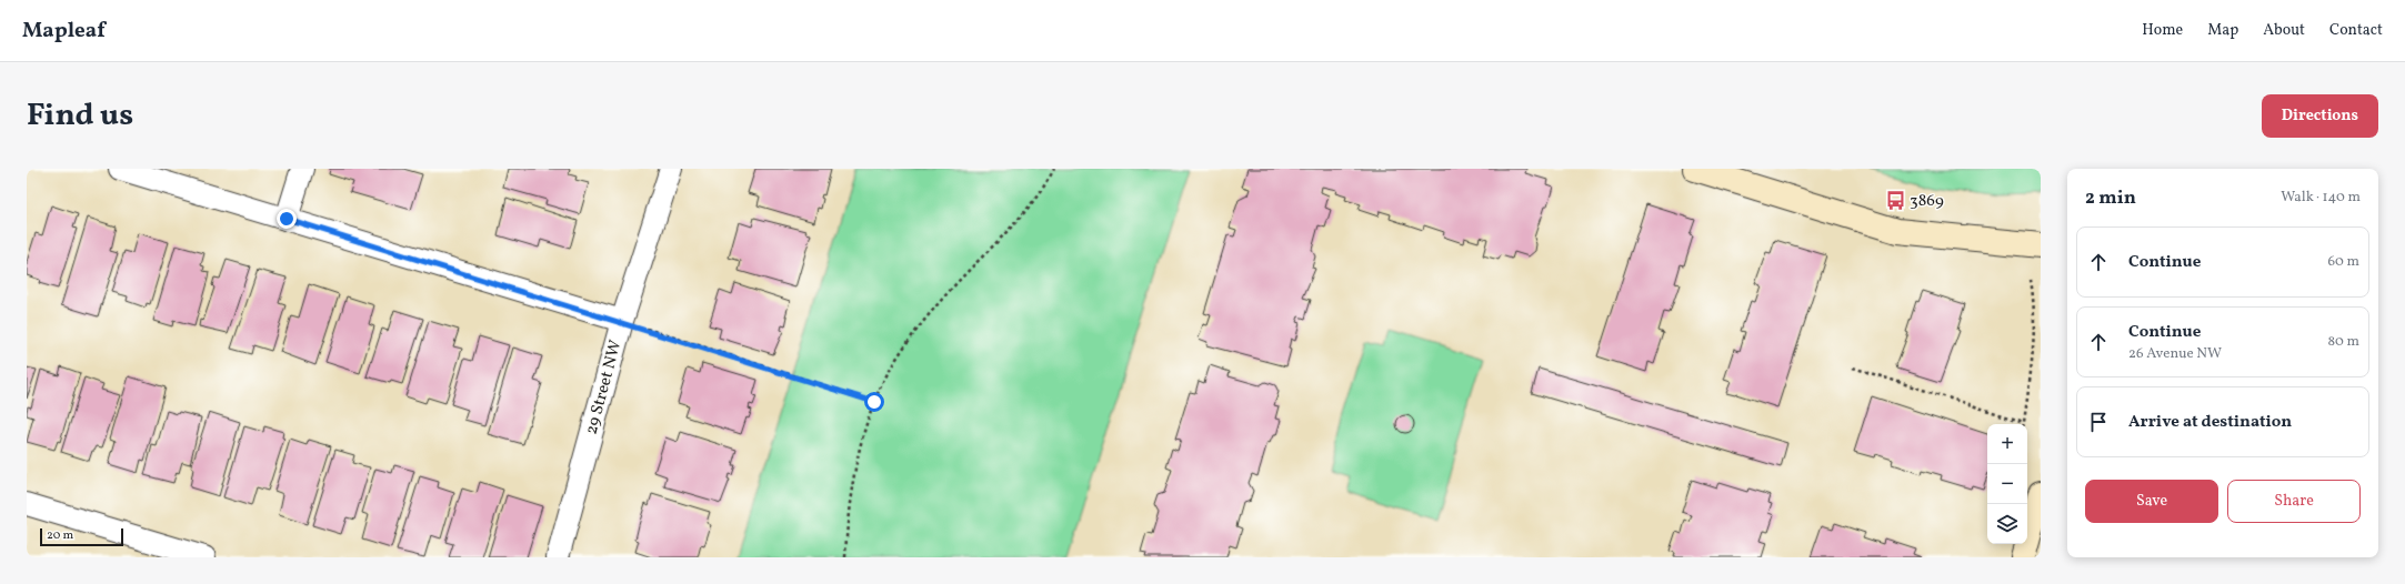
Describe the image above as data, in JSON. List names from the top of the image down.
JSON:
{
  "streets": {
    "street": ["29 Street NW"]
  },
  "places": {
    "bus stop": ["3869"]
  },
  "scale_bar": "20 m",
  "page": {
    "header": "Mapleaf",
    "nav": [
      "Home",
      "Map",
      "About",
      "Contact"
    ],
    "title": "Find us",
    "buttons": [
      "Directions",
      ["Save", "Share"]
    ],
    "heading": ["2 min", "Walk · 140 m"],
    "list": [
      ["Continue", "60 m"],
      ["Continue", "26 Avenue NW", "80 m"],
      "Arrive at destination"
    ],
    "map_buttons": ["+", "−"],
    "scale": "20 m"
  }
}
